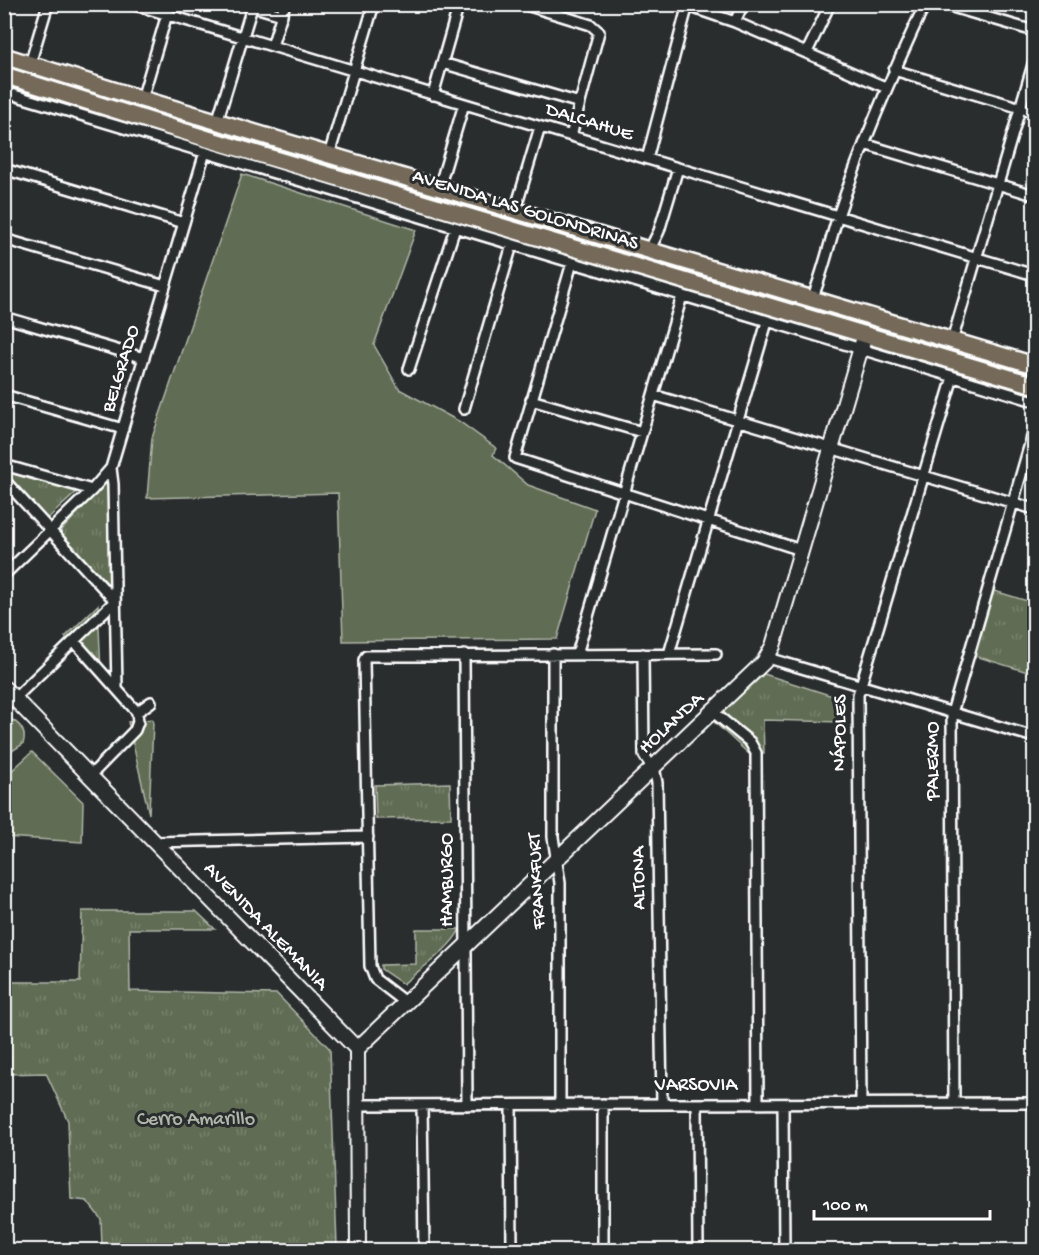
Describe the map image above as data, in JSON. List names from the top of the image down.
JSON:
{
  "streets": {
    "main road": ["AVENIDA LAS GOLONDRINAS"],
    "street": [
      "DALCAHUE",
      "BELGRADO",
      "HOLANDA",
      "NÁPOLES",
      "PALERMO",
      "ALTONA",
      "HAMBURGO",
      "FRANKFURT",
      "AVENIDA ALEMANIA",
      "VARSOVIA"
    ]
  },
  "crossings": [
    ["AVENIDA LAS GOLONDRINAS", "BELGRADO"],
    ["AVENIDA LAS GOLONDRINAS", "HOLANDA"],
    ["AVENIDA LAS GOLONDRINAS", "NÁPOLES"],
    ["HOLANDA", "ALTONA"],
    ["HOLANDA", "HAMBURGO"],
    ["HOLANDA", "FRANKFURT"],
    ["HOLANDA", "AVENIDA ALEMANIA"],
    ["NÁPOLES", "VARSOVIA"],
    ["PALERMO", "VARSOVIA"],
    ["ALTONA", "VARSOVIA"],
    ["HAMBURGO", "VARSOVIA"],
    ["FRANKFURT", "VARSOVIA"]
  ],
  "parks": ["Cerro Amarillo"],
  "scale_bar": "100 m"
}
